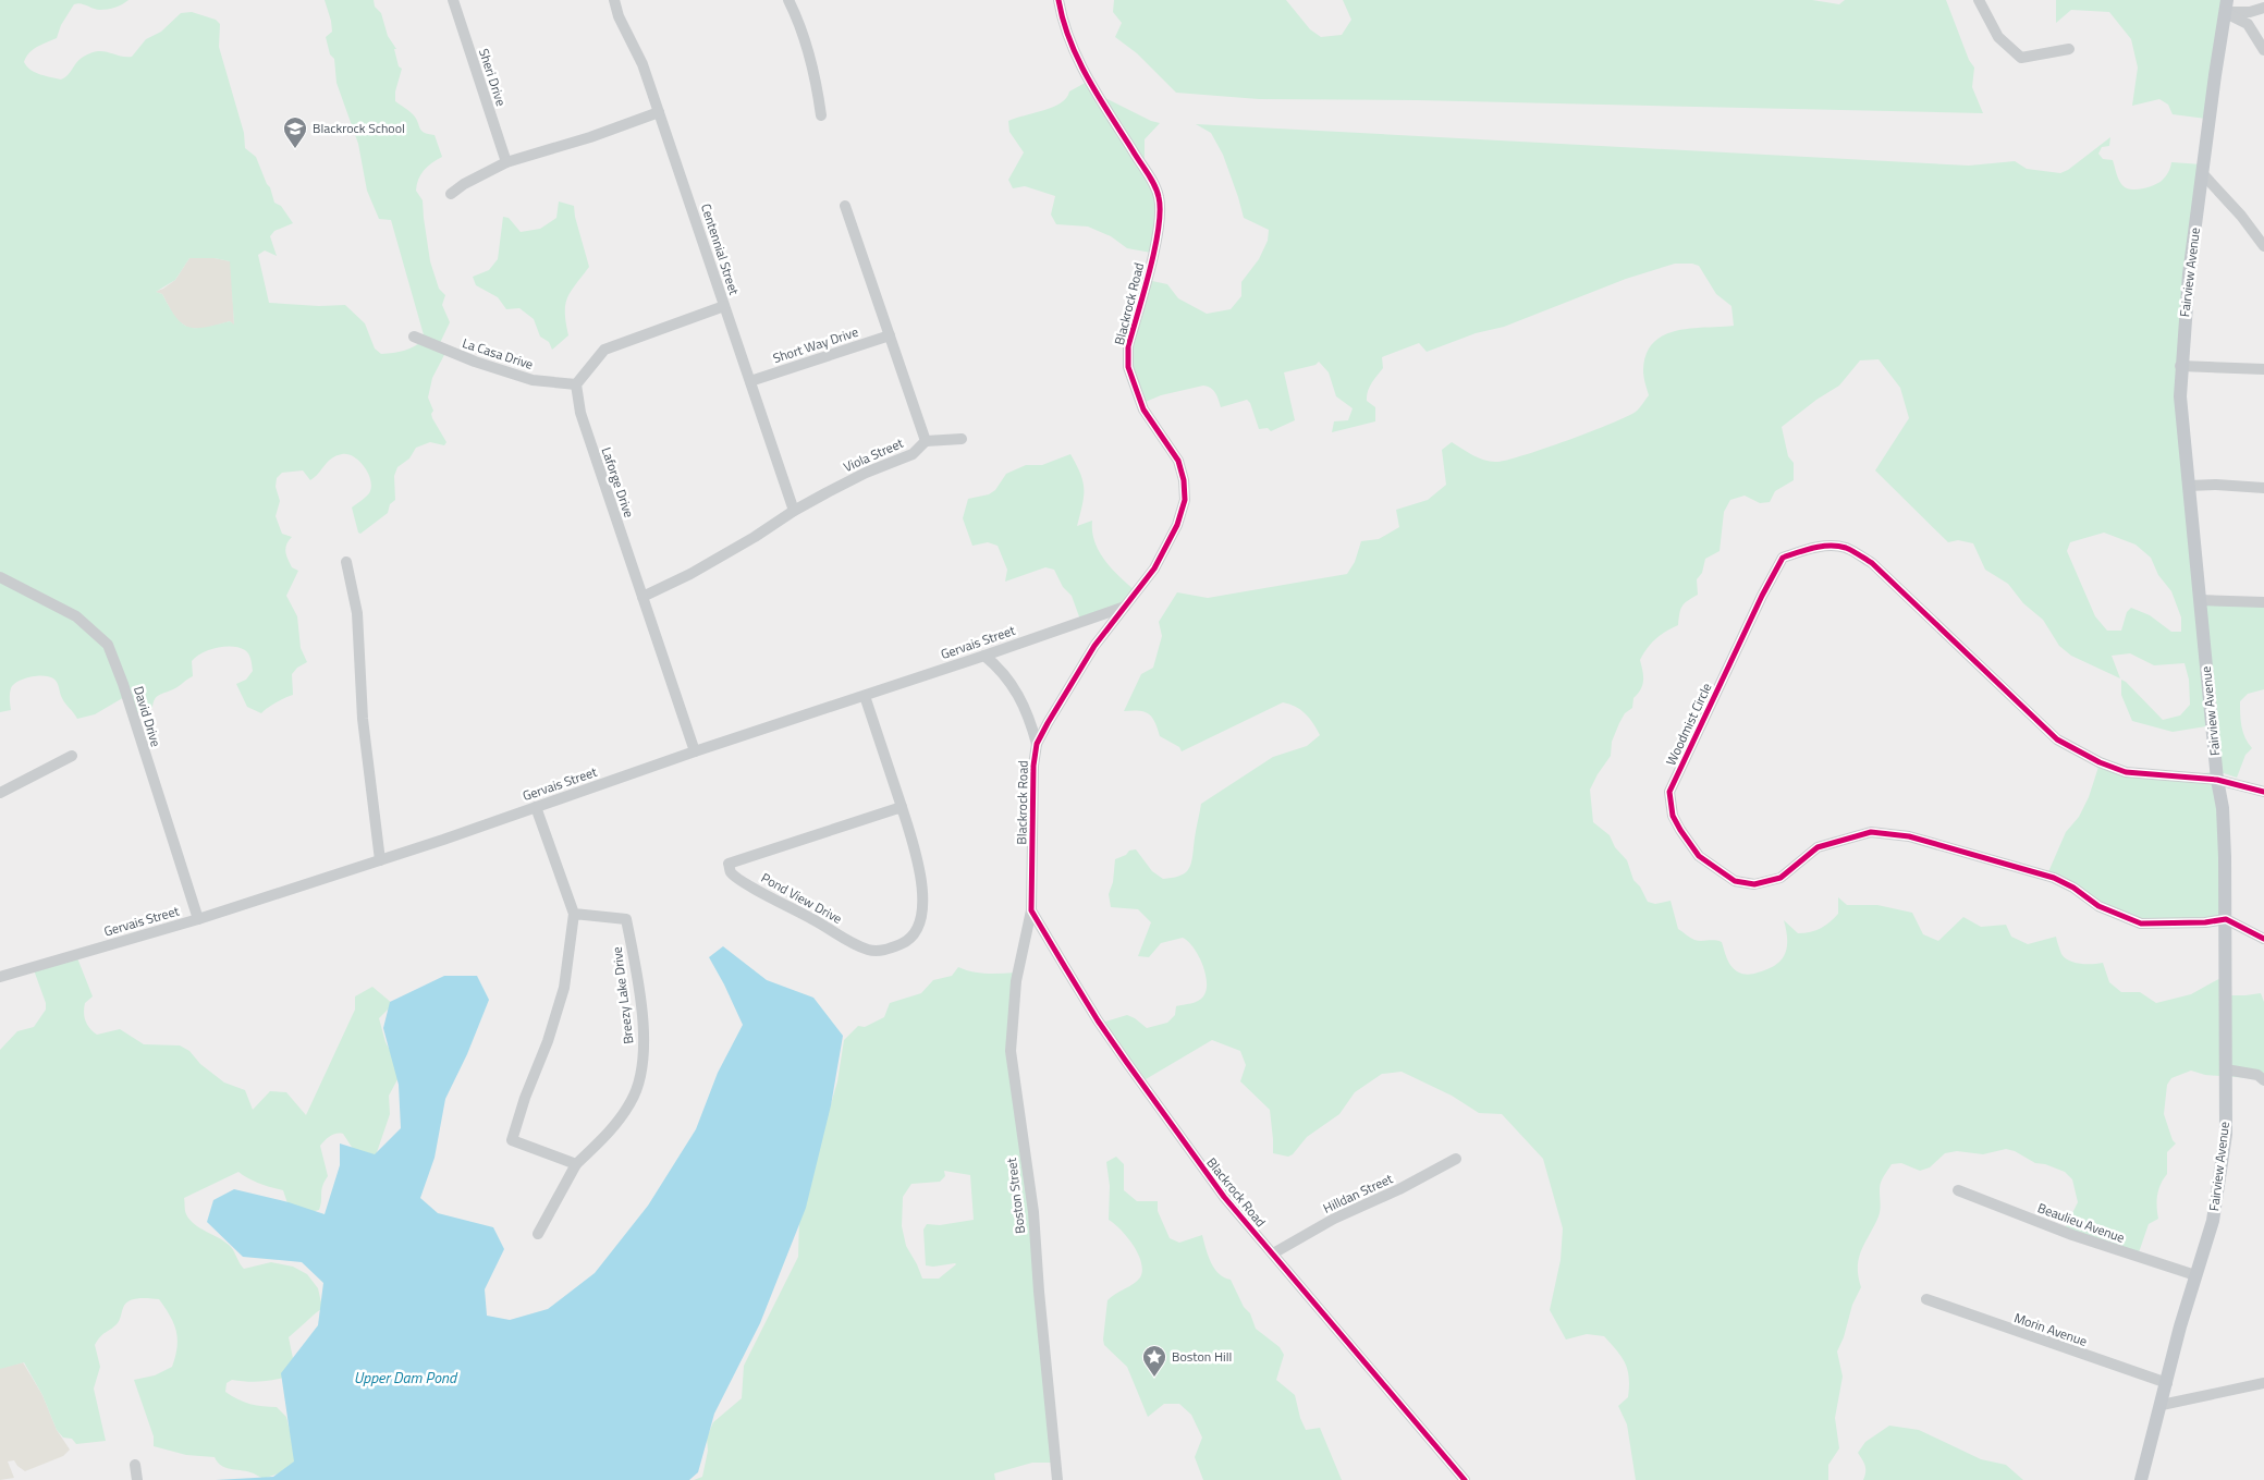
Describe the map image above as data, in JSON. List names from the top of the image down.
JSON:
{
  "streets": {
    "main road": ["Fairview Avenue"],
    "street": [
      "Sheri Drive",
      "Centennial Street",
      "Blackrock Road",
      "Short Way Drive",
      "La Casa Drive",
      "Viola Street",
      "Laforge Drive",
      "Gervais Street",
      "David Drive",
      "Woodmist Circle",
      "Pond View Drive",
      "Breezy Lake Drive",
      "Hilldan Street",
      "Boston Street",
      "Beaulieu Avenue",
      "Morin Avenue"
    ]
  },
  "crossings": [
    ["Centennial Street", "Short Way Drive"],
    ["Centennial Street", "Viola Street"],
    ["Fairview Avenue", "Woodmist Circle"],
    ["Fairview Avenue", "Beaulieu Avenue"],
    ["Fairview Avenue", "Morin Avenue"],
    ["Blackrock Road", "Gervais Street"],
    ["Blackrock Road", "Hilldan Street"],
    ["Blackrock Road", "Boston Street"],
    ["La Casa Drive", "Laforge Drive"],
    ["Viola Street", "Laforge Drive"],
    ["Laforge Drive", "Gervais Street"],
    ["Gervais Street", "David Drive"],
    ["Gervais Street", "Pond View Drive"]
  ],
  "water": ["Upper Dam Pond"],
  "places": {
    "school or university": ["Blackrock School"],
    "place": ["Boston Hill"]
  }
}
